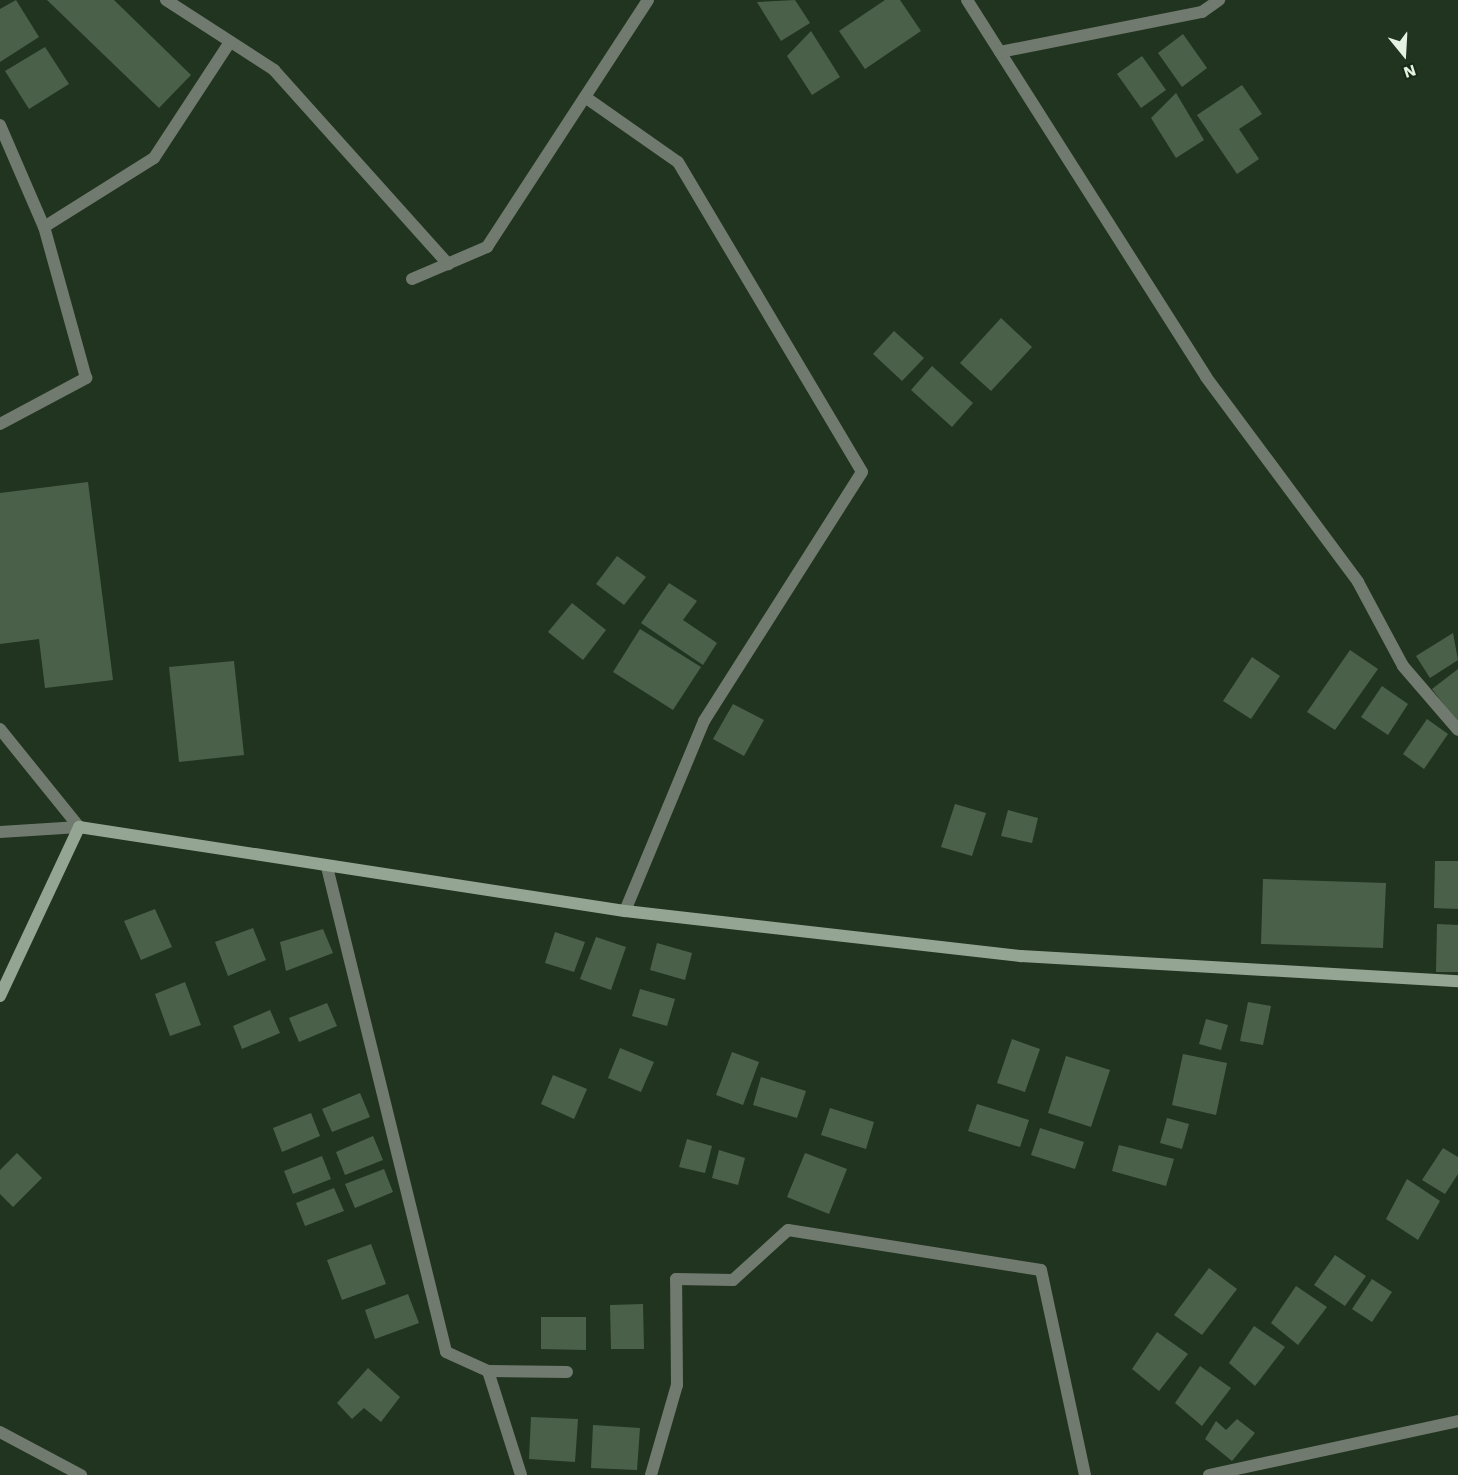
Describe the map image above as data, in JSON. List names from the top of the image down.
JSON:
{
  "north": "bottom"
}
